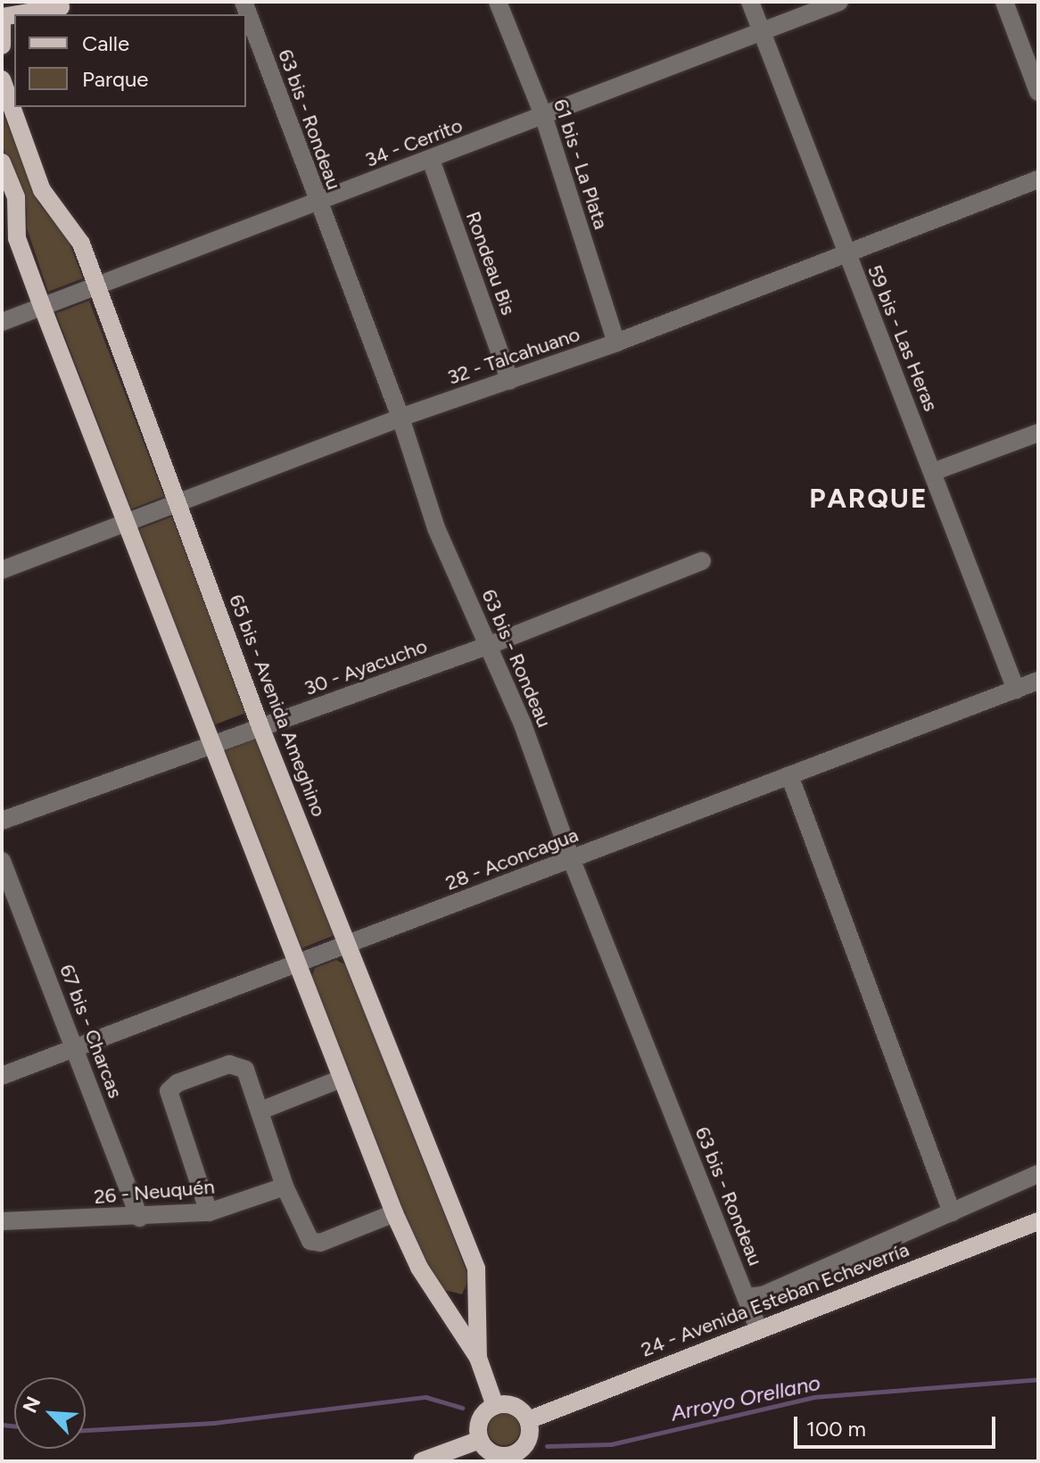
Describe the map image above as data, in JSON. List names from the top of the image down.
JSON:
{
  "streets": {
    "main road": ["65 bis - Avenida Ameghino", "24 - Avenida Esteban Echeverría"],
    "street": [
      "63 bis - Rondeau",
      "34 - Cerrito",
      "61 bis - La Plata",
      "Rondeau Bis",
      "59 bis - Las Heras",
      "32 - Talcahuano",
      "30 - Ayacucho",
      "28 - Aconcagua",
      "67 bis - Charcas",
      "26 - Neuquén"
    ]
  },
  "crossings": [
    ["63 bis - Rondeau", "34 - Cerrito"],
    ["63 bis - Rondeau", "32 - Talcahuano"],
    ["63 bis - Rondeau", "30 - Ayacucho"],
    ["63 bis - Rondeau", "28 - Aconcagua"],
    ["63 bis - Rondeau", "24 - Avenida Esteban Echeverría"],
    ["34 - Cerrito", "61 bis - La Plata"],
    ["34 - Cerrito", "Rondeau Bis"],
    ["34 - Cerrito", "59 bis - Las Heras"],
    ["34 - Cerrito", "65 bis - Avenida Ameghino"],
    ["61 bis - La Plata", "32 - Talcahuano"],
    ["Rondeau Bis", "32 - Talcahuano"],
    ["59 bis - Las Heras", "32 - Talcahuano"],
    ["59 bis - Las Heras", "28 - Aconcagua"],
    ["32 - Talcahuano", "65 bis - Avenida Ameghino"],
    ["30 - Ayacucho", "65 bis - Avenida Ameghino"],
    ["65 bis - Avenida Ameghino", "28 - Aconcagua"],
    ["65 bis - Avenida Ameghino", "24 - Avenida Esteban Echeverría"],
    ["28 - Aconcagua", "67 bis - Charcas"],
    ["67 bis - Charcas", "26 - Neuquén"]
  ],
  "districts": ["PARQUE"],
  "water": ["Arroyo Orellano"],
  "legend": ["Calle", "Parque"],
  "scale_bar": "100 m",
  "north": "top left"
}
